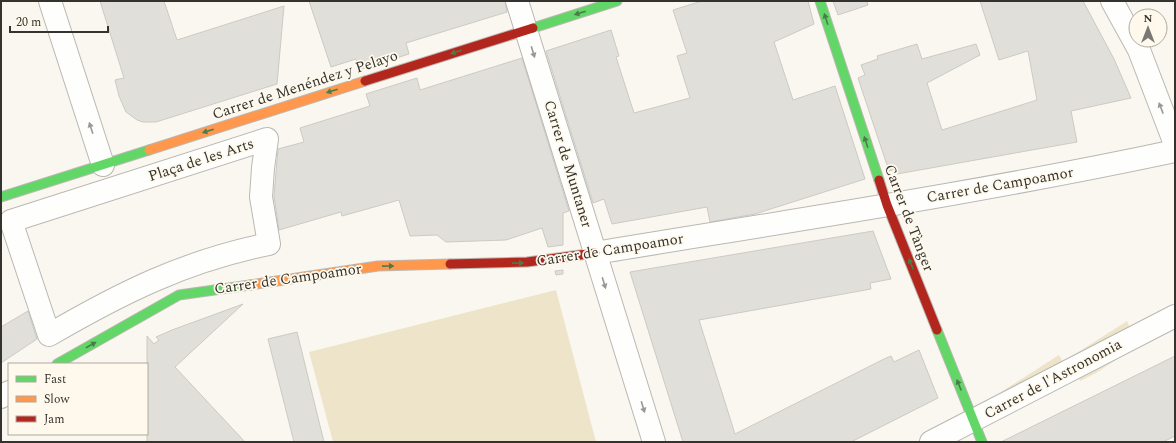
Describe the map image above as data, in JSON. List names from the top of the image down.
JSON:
{
  "streets": {
    "street": [
      "Carrer de Menéndez y Pelayo",
      "Plaça de les Arts",
      "Carrer de Muntaner",
      "Carrer de Campoamor",
      "Carrer de Tànger",
      "Carrer de l'Astronomia"
    ]
  },
  "crossings": [
    ["Carrer de Menéndez y Pelayo", "Carrer de Muntaner"],
    ["Carrer de Muntaner", "Carrer de Campoamor"],
    ["Carrer de Campoamor", "Carrer de Tànger"],
    ["Carrer de Tànger", "Carrer de l'Astronomia"]
  ],
  "one_way": [
    "Carrer de Menéndez y Pelayo",
    "Carrer de Muntaner",
    "Carrer de Campoamor",
    "Carrer de Tànger"
  ],
  "legend": ["Fast", "Slow", "Jam"],
  "scale_bar": "20 m",
  "north": "top"
}
